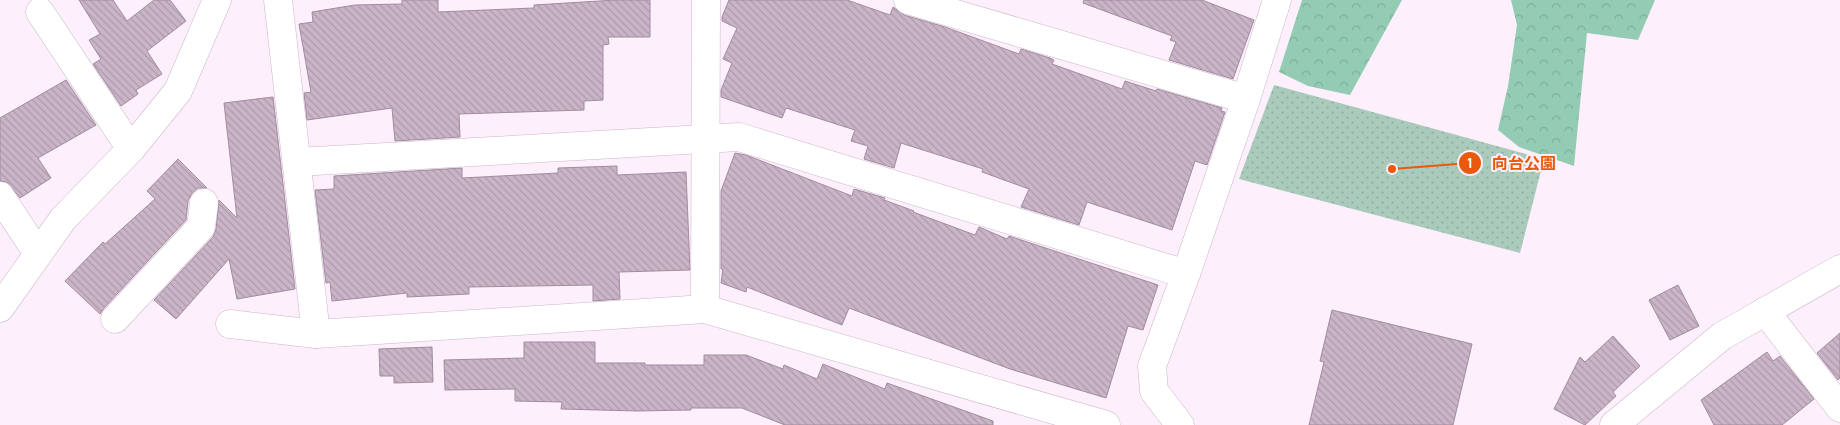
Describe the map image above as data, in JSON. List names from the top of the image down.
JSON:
{
  "places": ["向台公園"]
}
